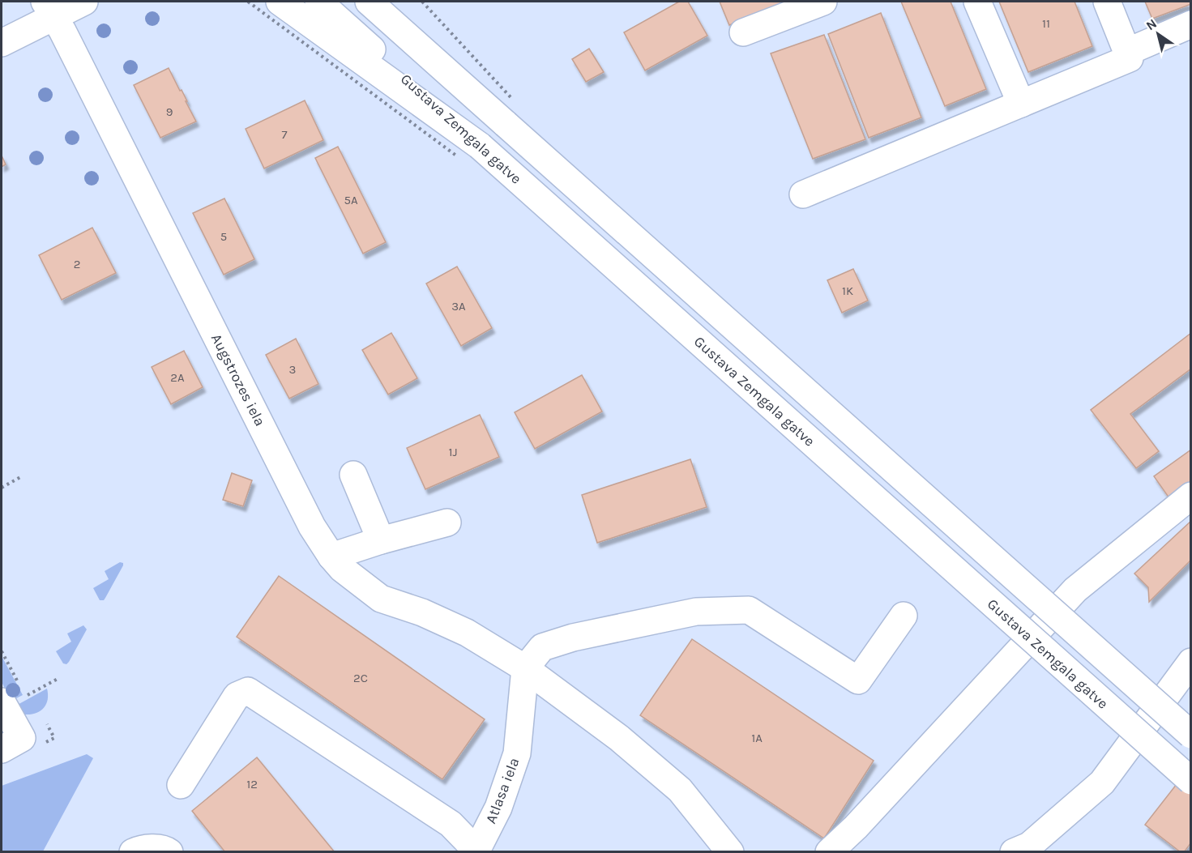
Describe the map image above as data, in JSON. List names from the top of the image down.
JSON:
{
  "streets": {
    "main road": ["Gustava Zemgala gatve", "Augstrozes iela", "Atlasa iela"]
  },
  "crossings": [
    ["Augstrozes iela", "Atlasa iela"]
  ],
  "house_numbers": [
    "11",
    "9",
    "7",
    "5A",
    "5",
    "2",
    "1K",
    "3A",
    "3",
    "2A",
    "1J",
    "2C",
    "1A",
    "12"
  ],
  "north": "top left"
}
